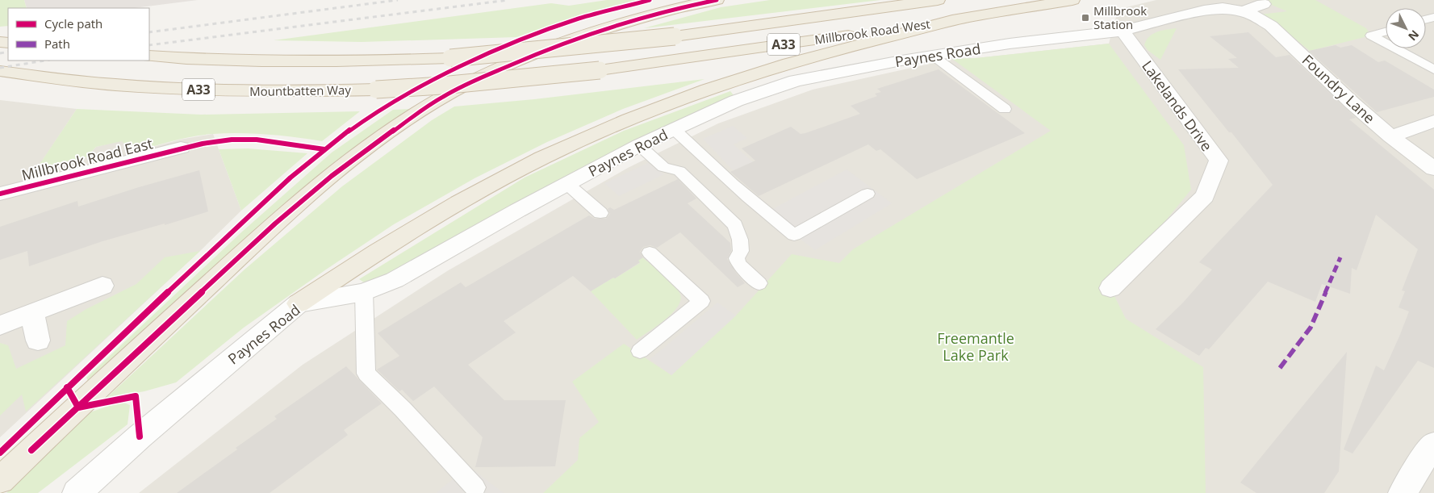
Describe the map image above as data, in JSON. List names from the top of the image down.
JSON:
{
  "streets": {
    "highway": ["Millbrook Road West", "A33", "Mountbatten Way"],
    "street": [
      "Paynes Road",
      "Foundry Lane",
      "Lakelands Drive",
      "Millbrook Road East"
    ]
  },
  "crossings": [
    ["Millbrook Road West", "Mountbatten Way"],
    ["Paynes Road", "Foundry Lane"],
    ["Paynes Road", "Lakelands Drive"]
  ],
  "parks": ["Freemantle Lake Park"],
  "places": {
    "transit": ["Millbrook Station"]
  },
  "legend": ["Cycle path", "Path"],
  "north": "bottom right"
}
